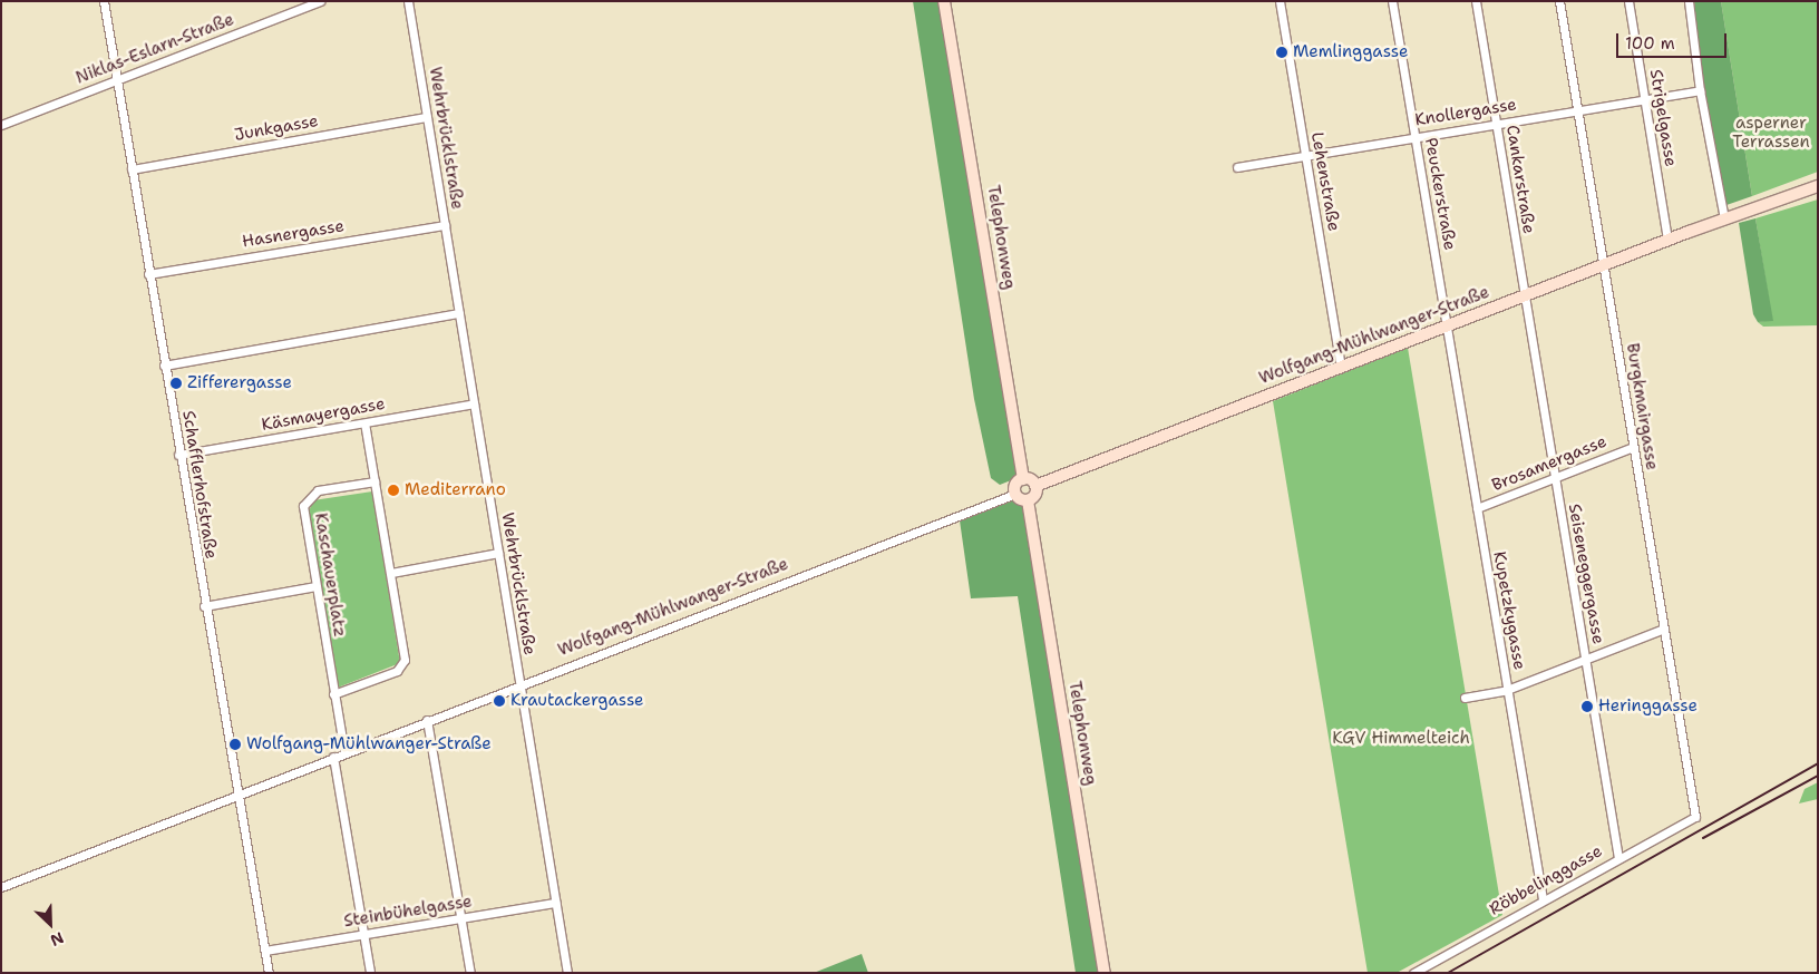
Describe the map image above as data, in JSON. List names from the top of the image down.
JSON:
{
  "streets": {
    "street": [
      "Niklas-Eslarn-Straße",
      "Knollergasse",
      "Strigelgasse",
      "Junkgasse",
      "Wehrbrücklstraße",
      "Cankarstraße",
      "Lehenstraße",
      "Peuckerstraße",
      "Hasnergasse",
      "Telephonweg",
      "Wolfgang-Mühlwanger-Straße",
      "Burgkmairgasse",
      "Käsmayergasse",
      "Brosamergasse",
      "Schafflerhofstraße",
      "Seiseneggergasse",
      "Kaschauerplatz",
      "Kupetzkygasse",
      "Röbbelinggasse",
      "Steinbühelgasse"
    ]
  },
  "crossings": [
    ["Niklas-Eslarn-Straße", "Schafflerhofstraße"],
    ["Knollergasse", "Strigelgasse"],
    ["Knollergasse", "Cankarstraße"],
    ["Knollergasse", "Lehenstraße"],
    ["Knollergasse", "Peuckerstraße"],
    ["Knollergasse", "Burgkmairgasse"],
    ["Strigelgasse", "Wolfgang-Mühlwanger-Straße"],
    ["Junkgasse", "Wehrbrücklstraße"],
    ["Junkgasse", "Schafflerhofstraße"],
    ["Wehrbrücklstraße", "Hasnergasse"],
    ["Wehrbrücklstraße", "Wolfgang-Mühlwanger-Straße"],
    ["Wehrbrücklstraße", "Käsmayergasse"],
    ["Wehrbrücklstraße", "Steinbühelgasse"],
    ["Cankarstraße", "Wolfgang-Mühlwanger-Straße"],
    ["Cankarstraße", "Seiseneggergasse"],
    ["Lehenstraße", "Wolfgang-Mühlwanger-Straße"],
    ["Peuckerstraße", "Wolfgang-Mühlwanger-Straße"],
    ["Peuckerstraße", "Kupetzkygasse"],
    ["Hasnergasse", "Schafflerhofstraße"],
    ["Telephonweg", "Wolfgang-Mühlwanger-Straße"],
    ["Wolfgang-Mühlwanger-Straße", "Burgkmairgasse"],
    ["Wolfgang-Mühlwanger-Straße", "Schafflerhofstraße"],
    ["Wolfgang-Mühlwanger-Straße", "Seiseneggergasse"],
    ["Wolfgang-Mühlwanger-Straße", "Kaschauerplatz"],
    ["Wolfgang-Mühlwanger-Straße", "Kupetzkygasse"],
    ["Burgkmairgasse", "Brosamergasse"],
    ["Burgkmairgasse", "Röbbelinggasse"],
    ["Käsmayergasse", "Schafflerhofstraße"],
    ["Brosamergasse", "Seiseneggergasse"],
    ["Brosamergasse", "Kupetzkygasse"],
    ["Schafflerhofstraße", "Steinbühelgasse"],
    ["Seiseneggergasse", "Röbbelinggasse"],
    ["Kupetzkygasse", "Röbbelinggasse"]
  ],
  "parks": ["asperner Terrassen", "KGV Himmelteich"],
  "places": [
    "Memlinggasse",
    "Zifferergasse",
    "Mediterrano",
    "Krautackergasse",
    "Heringgasse",
    "Wolfgang-Mühlwanger-Straße"
  ],
  "scale_bar": "100 m",
  "north": "bottom right"
}
